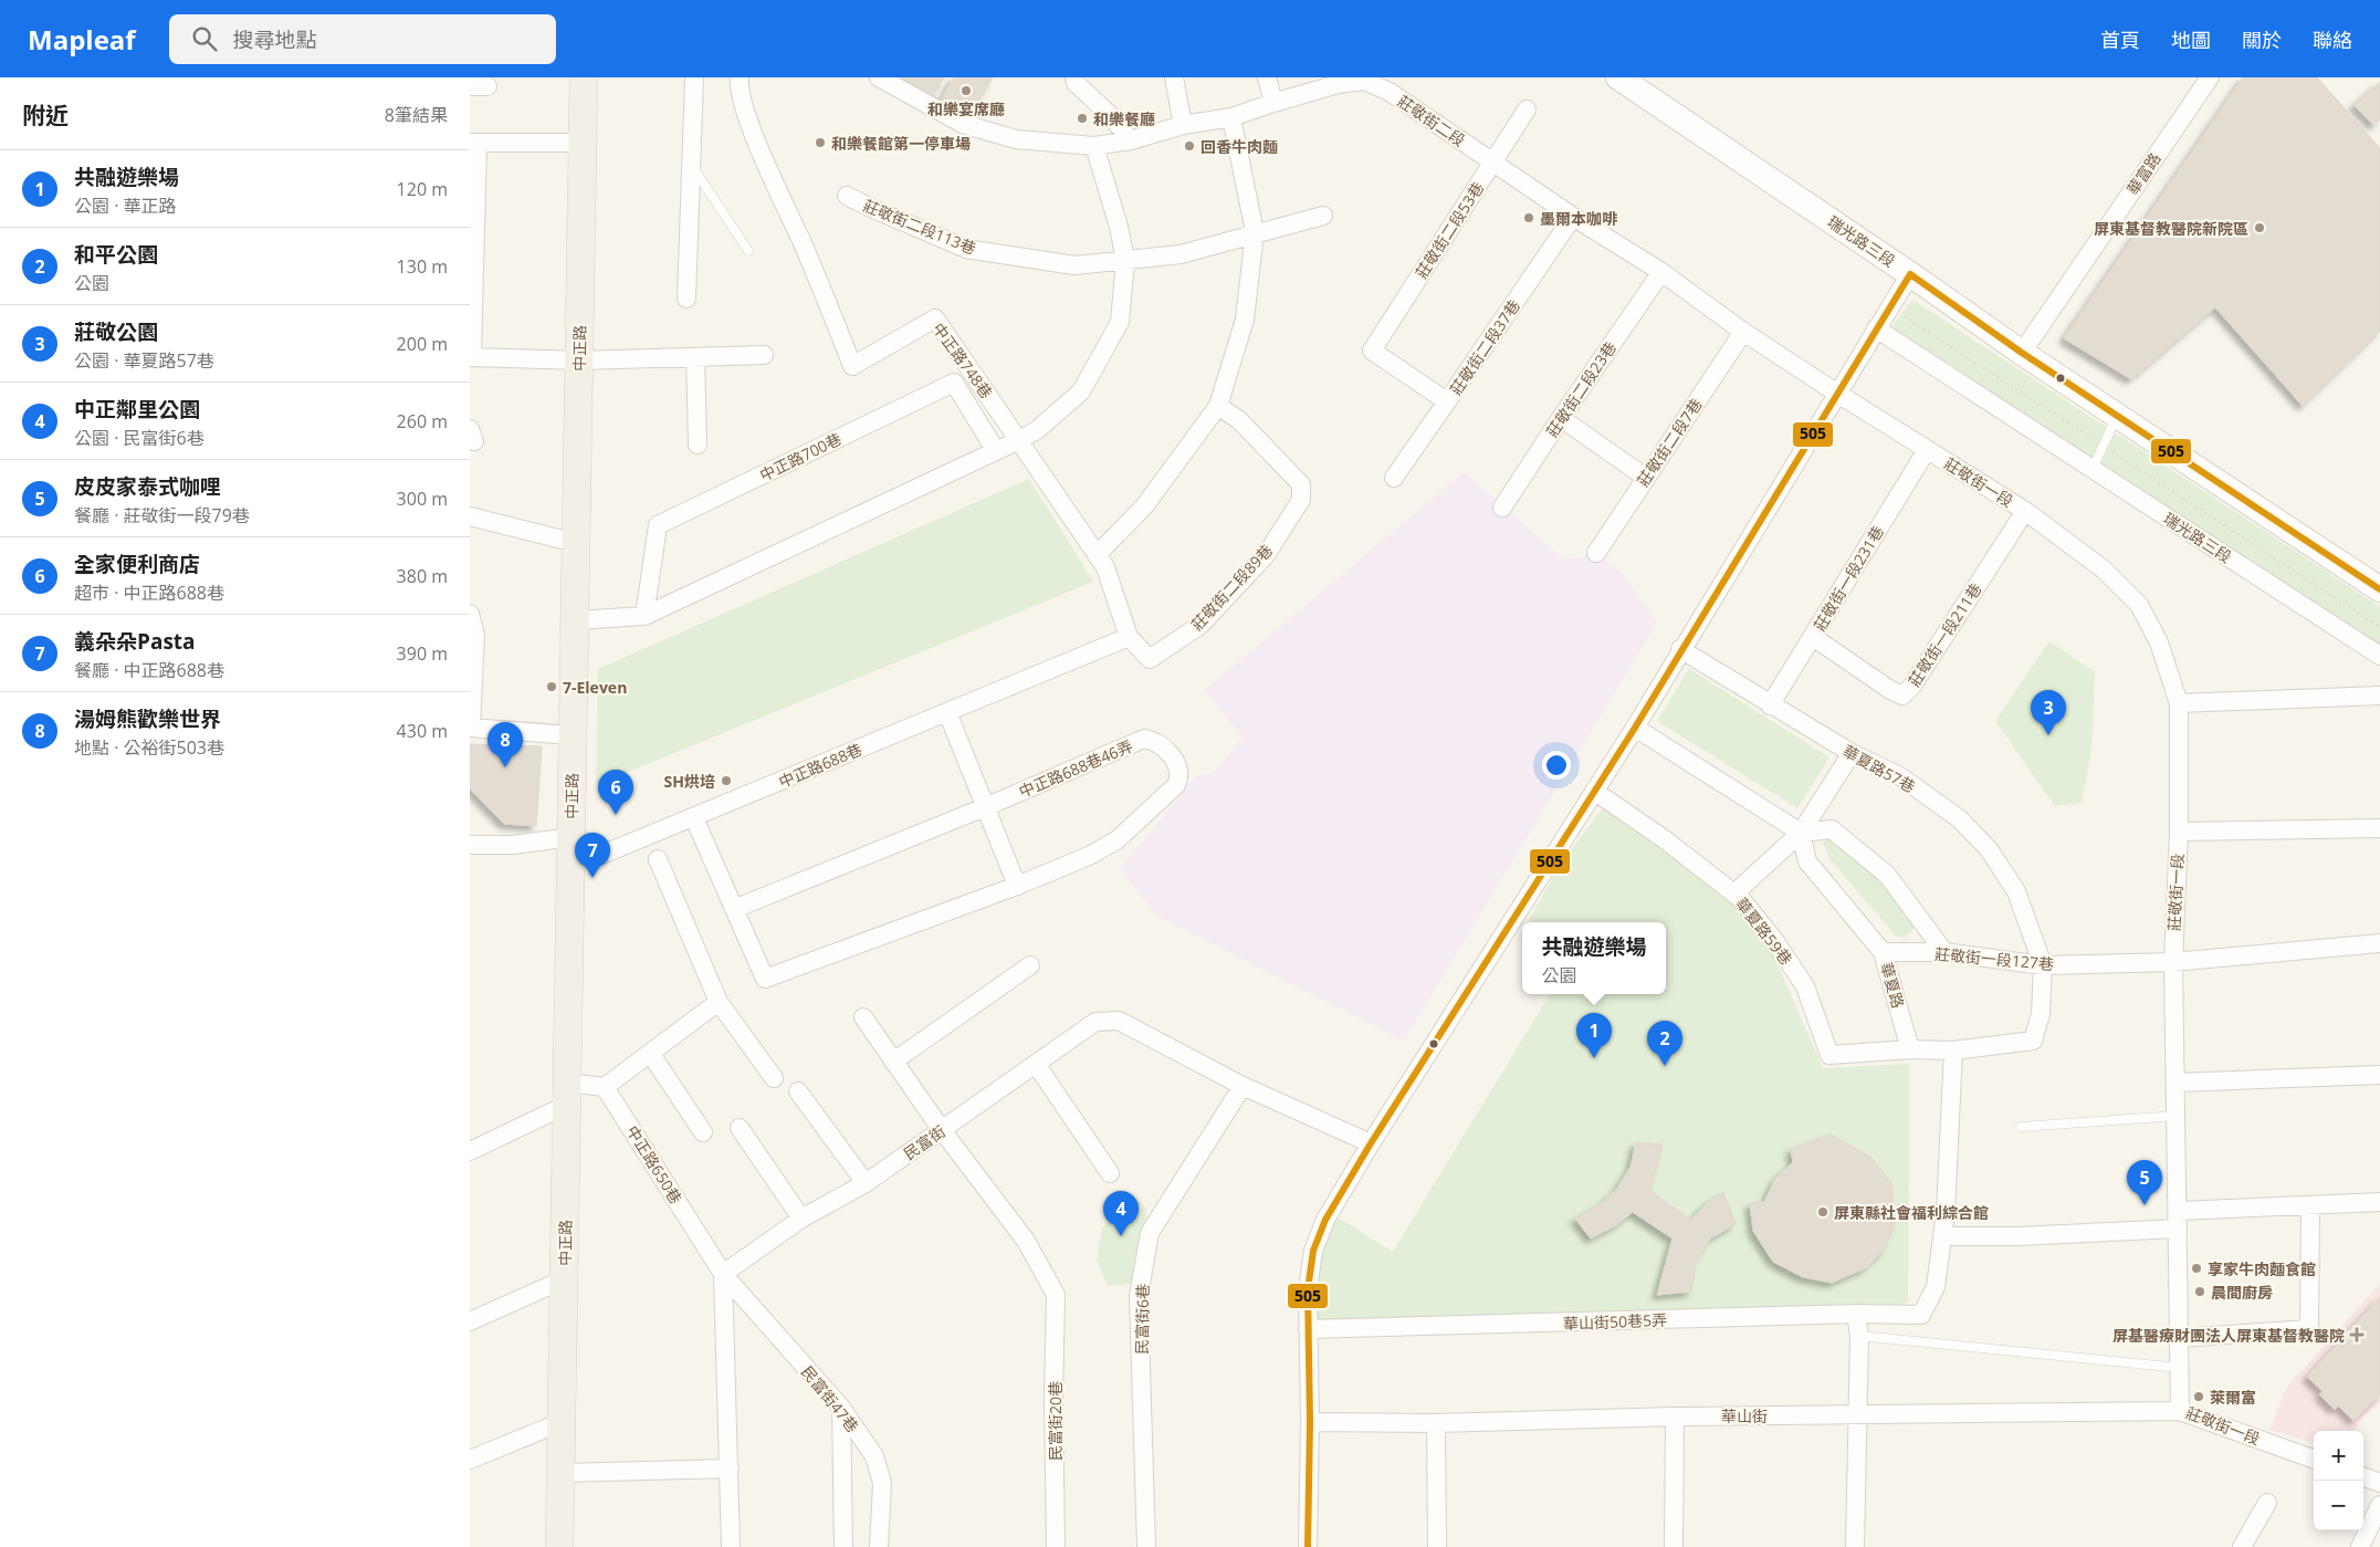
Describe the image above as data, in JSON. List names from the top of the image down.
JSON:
{
  "streets": {
    "main road": ["中正路"],
    "street": [
      "莊敬街二段",
      "華富路",
      "莊敬街二段113巷",
      "莊敬街二段53巷",
      "瑞光路三段",
      "莊敬街二段37巷",
      "中正路748巷",
      "莊敬街二段23巷",
      "莊敬街二段7巷",
      "中正路700巷",
      "莊敬街一段",
      "莊敬街一段231巷",
      "莊敬街二段89巷",
      "莊敬街一段211巷",
      "中正路688巷",
      "中正路688巷46弄",
      "華夏路57巷",
      "華夏路59巷",
      "莊敬街一段127巷",
      "華夏路",
      "民富街",
      "中正路650巷",
      "民富街6巷",
      "華山街50巷5弄",
      "民富街47巷",
      "華山街",
      "民富街20巷"
    ]
  },
  "crossings": [
    ["莊敬街二段", "莊敬街二段53巷"],
    ["莊敬街二段", "莊敬街二段37巷"],
    ["莊敬街二段", "莊敬街二段23巷"],
    ["莊敬街二段", "莊敬街二段7巷"],
    ["莊敬街二段", "莊敬街一段"],
    ["華富路", "瑞光路三段"],
    ["莊敬街二段53巷", "莊敬街二段37巷"],
    ["中正路", "中正路688巷"],
    ["中正路748巷", "莊敬街二段89巷"],
    ["中正路748巷", "中正路688巷"],
    ["莊敬街一段", "莊敬街一段231巷"],
    ["莊敬街一段", "莊敬街一段211巷"],
    ["莊敬街一段", "莊敬街一段127巷"],
    ["莊敬街一段", "華山街"],
    ["莊敬街一段231巷", "莊敬街一段211巷"],
    ["莊敬街一段231巷", "華夏路57巷"],
    ["華夏路57巷", "莊敬街一段127巷"],
    ["華夏路59巷", "華夏路"],
    ["莊敬街一段127巷", "華夏路"],
    ["民富街", "中正路650巷"],
    ["民富街", "民富街6巷"],
    ["民富街", "民富街47巷"],
    ["民富街", "民富街20巷"],
    ["中正路650巷", "民富街47巷"]
  ],
  "places": {
    "other": [
      "和樂宴席廳",
      "和樂餐廳",
      "和樂餐館第一停車場",
      "回香牛肉麵",
      "墨爾本咖啡",
      "屏東基督教醫院新院區",
      "7-Eleven",
      "SH烘培",
      "屏東縣社會福利綜合館",
      "享家牛肉麵食館",
      "晨間廚房",
      "萊爾富"
    ],
    "health": ["屏基醫療財團法人屏東基督教醫院"]
  },
  "lines": ["transit line 505"],
  "page": {
    "header": "Mapleaf",
    "search": "搜尋地點",
    "nav": [
      "首頁",
      "地圖",
      "關於",
      "聯絡"
    ],
    "heading": ["附近", "8筆結果"],
    "list": [
      {
        "mark": "1",
        "name": "共融遊樂場",
        "note": "公園 · 華正路",
        "value": "120 m"
      },
      {
        "mark": "2",
        "name": "和平公園",
        "note": "公園",
        "value": "130 m"
      },
      {
        "mark": "3",
        "name": "莊敬公園",
        "note": "公園 · 華夏路57巷",
        "value": "200 m"
      },
      {
        "mark": "4",
        "name": "中正鄰里公園",
        "note": "公園 · 民富街6巷",
        "value": "260 m"
      },
      {
        "mark": "5",
        "name": "皮皮家泰式咖哩",
        "note": "餐廳 · 莊敬街一段79巷",
        "value": "300 m"
      },
      {
        "mark": "6",
        "name": "全家便利商店",
        "note": "超市 · 中正路688巷",
        "value": "380 m"
      },
      {
        "mark": "7",
        "name": "義朵朵Pasta",
        "note": "餐廳 · 中正路688巷",
        "value": "390 m"
      },
      {
        "mark": "8",
        "name": "湯姆熊歡樂世界",
        "note": "地點 · 公裕街503巷",
        "value": "430 m"
      }
    ],
    "pins": [
      "3",
      "8",
      "6",
      "7",
      "1",
      "2",
      "5",
      "4"
    ],
    "popup": ["共融遊樂場", "公園"],
    "map_buttons": ["+", "−"]
  }
}
